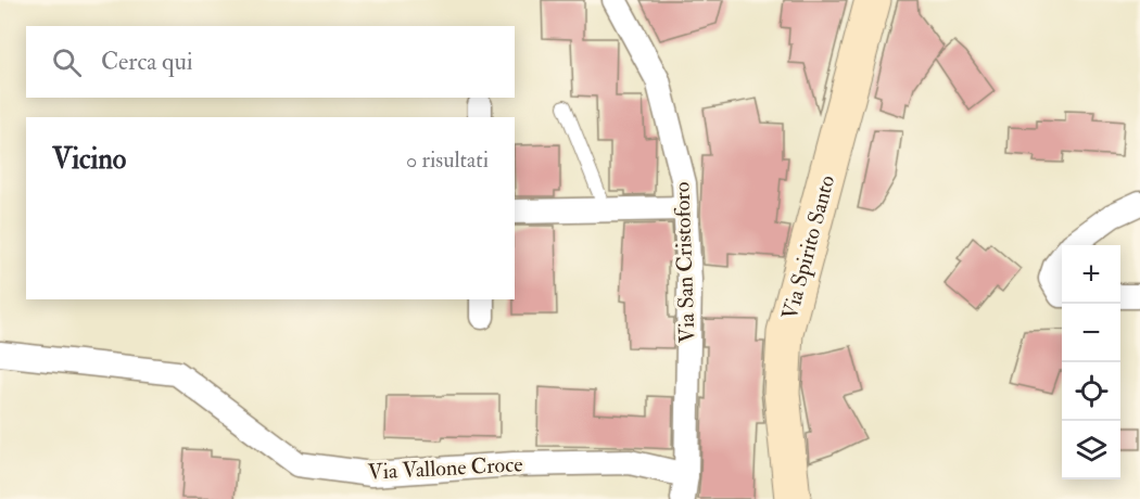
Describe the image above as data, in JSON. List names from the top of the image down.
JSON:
{
  "streets": {
    "street": ["Via Spirito Santo", "Via San Cristoforo", "Via Vallone Croce"]
  },
  "crossings": [
    ["Via San Cristoforo", "Via Vallone Croce"]
  ],
  "page": {
    "search": "Cerca qui",
    "heading": ["Vicino", "0 risultati"],
    "map_buttons": ["+", "−"]
  }
}
